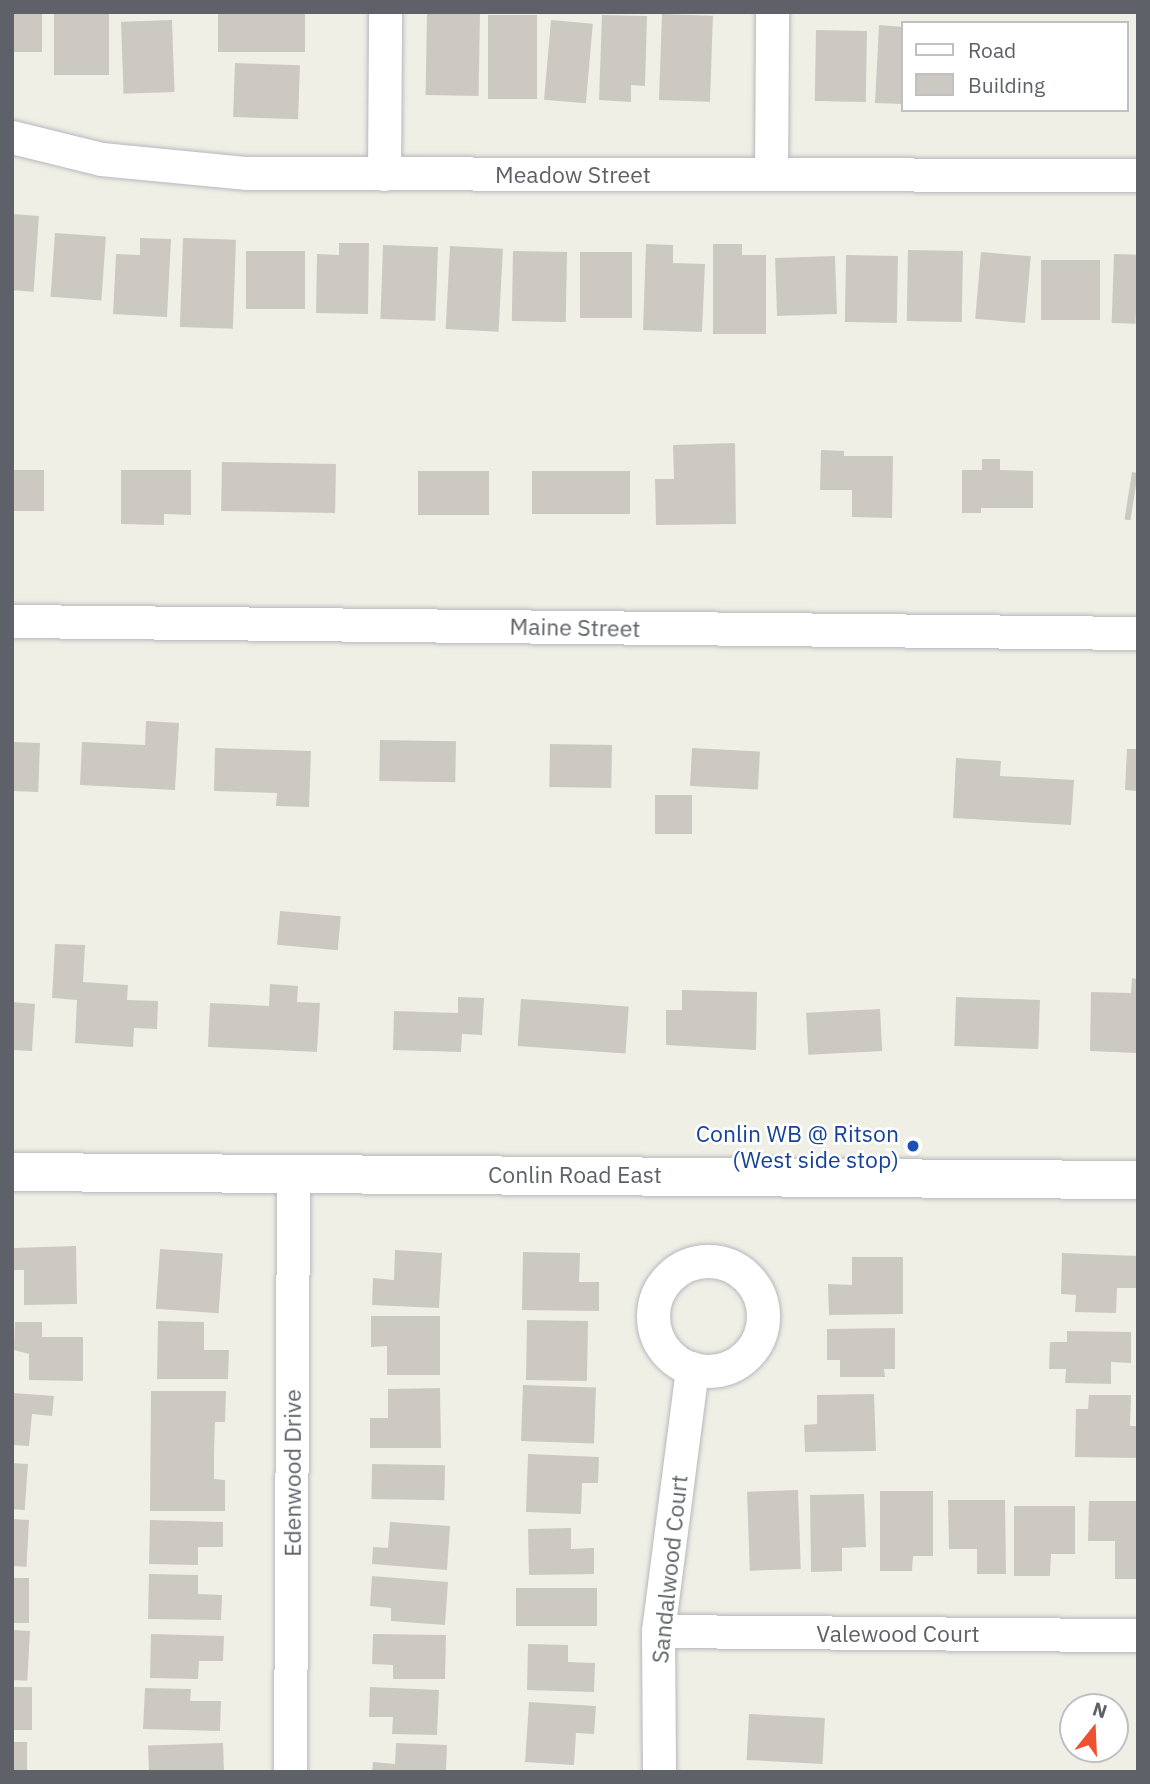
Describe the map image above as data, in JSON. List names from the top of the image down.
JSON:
{
  "streets": {
    "street": [
      "Meadow Street",
      "Maine Street",
      "Conlin Road East",
      "Edenwood Drive",
      "Sandalwood Court",
      "Valewood Court"
    ]
  },
  "crossings": [
    ["Conlin Road East", "Edenwood Drive"],
    ["Sandalwood Court", "Valewood Court"]
  ],
  "places": ["Conlin WB @ Ritson (West side stop)"],
  "legend": ["Road", "Building"],
  "north": "top"
}
